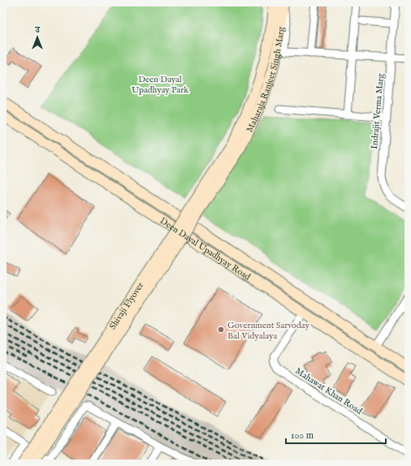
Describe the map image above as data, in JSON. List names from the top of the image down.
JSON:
{
  "streets": {
    "main road": ["Maharaja Ranjeet Singh Marg", "Deen Dayal Upadhyay Road", "Shivaji Flyover"],
    "street": ["Indrajit Verma Marg", "Mahawat Khan Road"]
  },
  "crossings": [
    ["Maharaja Ranjeet Singh Marg", "Shivaji Flyover"],
    ["Deen Dayal Upadhyay Road", "Mahawat Khan Road"]
  ],
  "parks": ["Deen Dayal Upadhyay Park"],
  "places": ["Government Sarvoday Bal Vidyalaya"],
  "scale_bar": "100 m",
  "north": "top"
}
